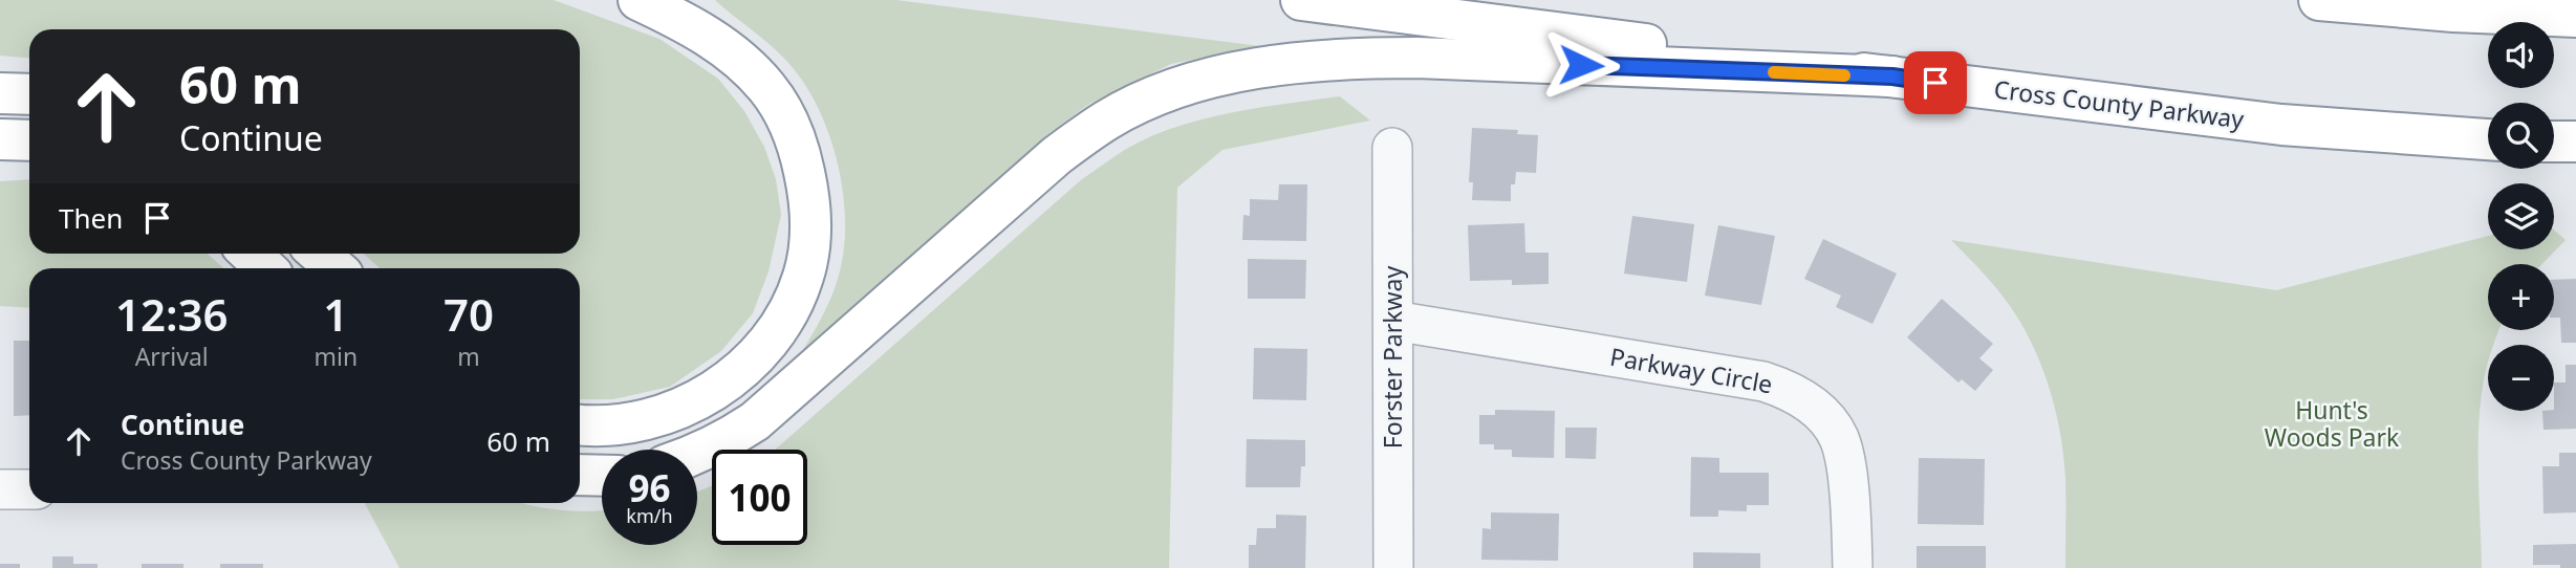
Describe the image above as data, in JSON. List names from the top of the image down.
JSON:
{
  "streets": {
    "highway": ["Cross County Parkway"],
    "street": ["Forster Parkway", "Parkway Circle"]
  },
  "crossings": [
    ["Forster Parkway", "Parkway Circle"]
  ],
  "parks": ["Hunt's Woods Park"],
  "page": {
    "map_buttons": ["+", "−"],
    "turn": ["60 m", "Continue"],
    "then": "Then",
    "eta": [
      "12:36",
      "Arrival",
      "1",
      "min",
      "70",
      "m"
    ],
    "list": [
      {
        "name": "Continue",
        "note": "Cross County Parkway",
        "value": "60 m"
      }
    ],
    "speed": "96 km/h",
    "limit": "100"
  }
}
